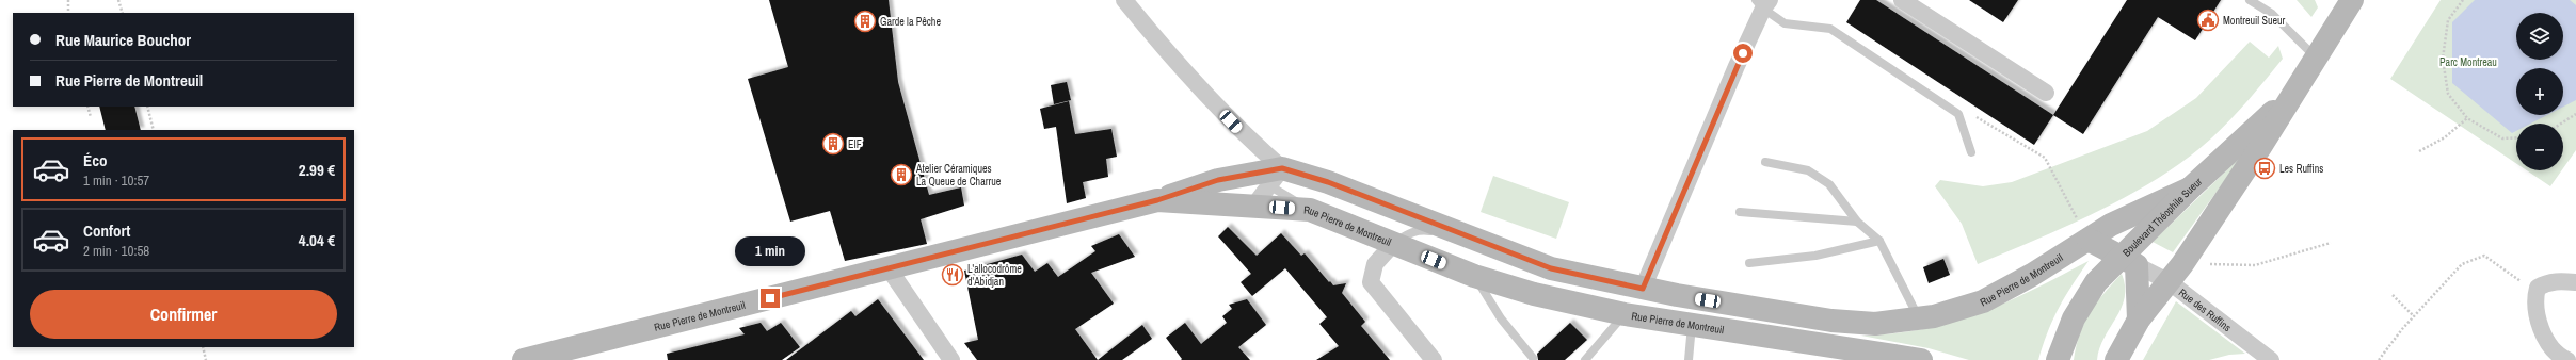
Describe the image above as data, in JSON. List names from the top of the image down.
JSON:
{
  "streets": {
    "main road": ["Boulevard Théophile Sueur", "Rue Pierre de Montreuil"],
    "street": ["Rue des Ruffins"]
  },
  "crossings": [
    ["Boulevard Théophile Sueur", "Rue Pierre de Montreuil"],
    ["Boulevard Théophile Sueur", "Rue des Ruffins"]
  ],
  "parks": ["Parc Montreau"],
  "places": {
    "public building": ["Montreuil Sueur"],
    "building": ["Garde la Pêche", "EIF", "Atelier Céramiques La Queue de Charrue"],
    "bus stop": ["Les Ruffins"],
    "restaurant": ["L'allocodrôme d'Abidjan"]
  },
  "page": {
    "map_buttons": ["+", "−"],
    "banner": ["Rue Maurice Bouchor", "Rue Pierre de Montreuil"],
    "list": [
      {
        "name": "Éco",
        "note": "1 min · 10:57",
        "value": "2.99 €"
      },
      {
        "name": "Confort",
        "note": "2 min · 10:58",
        "value": "4.04 €"
      }
    ],
    "bubble": "1 min",
    "buttons": "Confirmer"
  }
}
